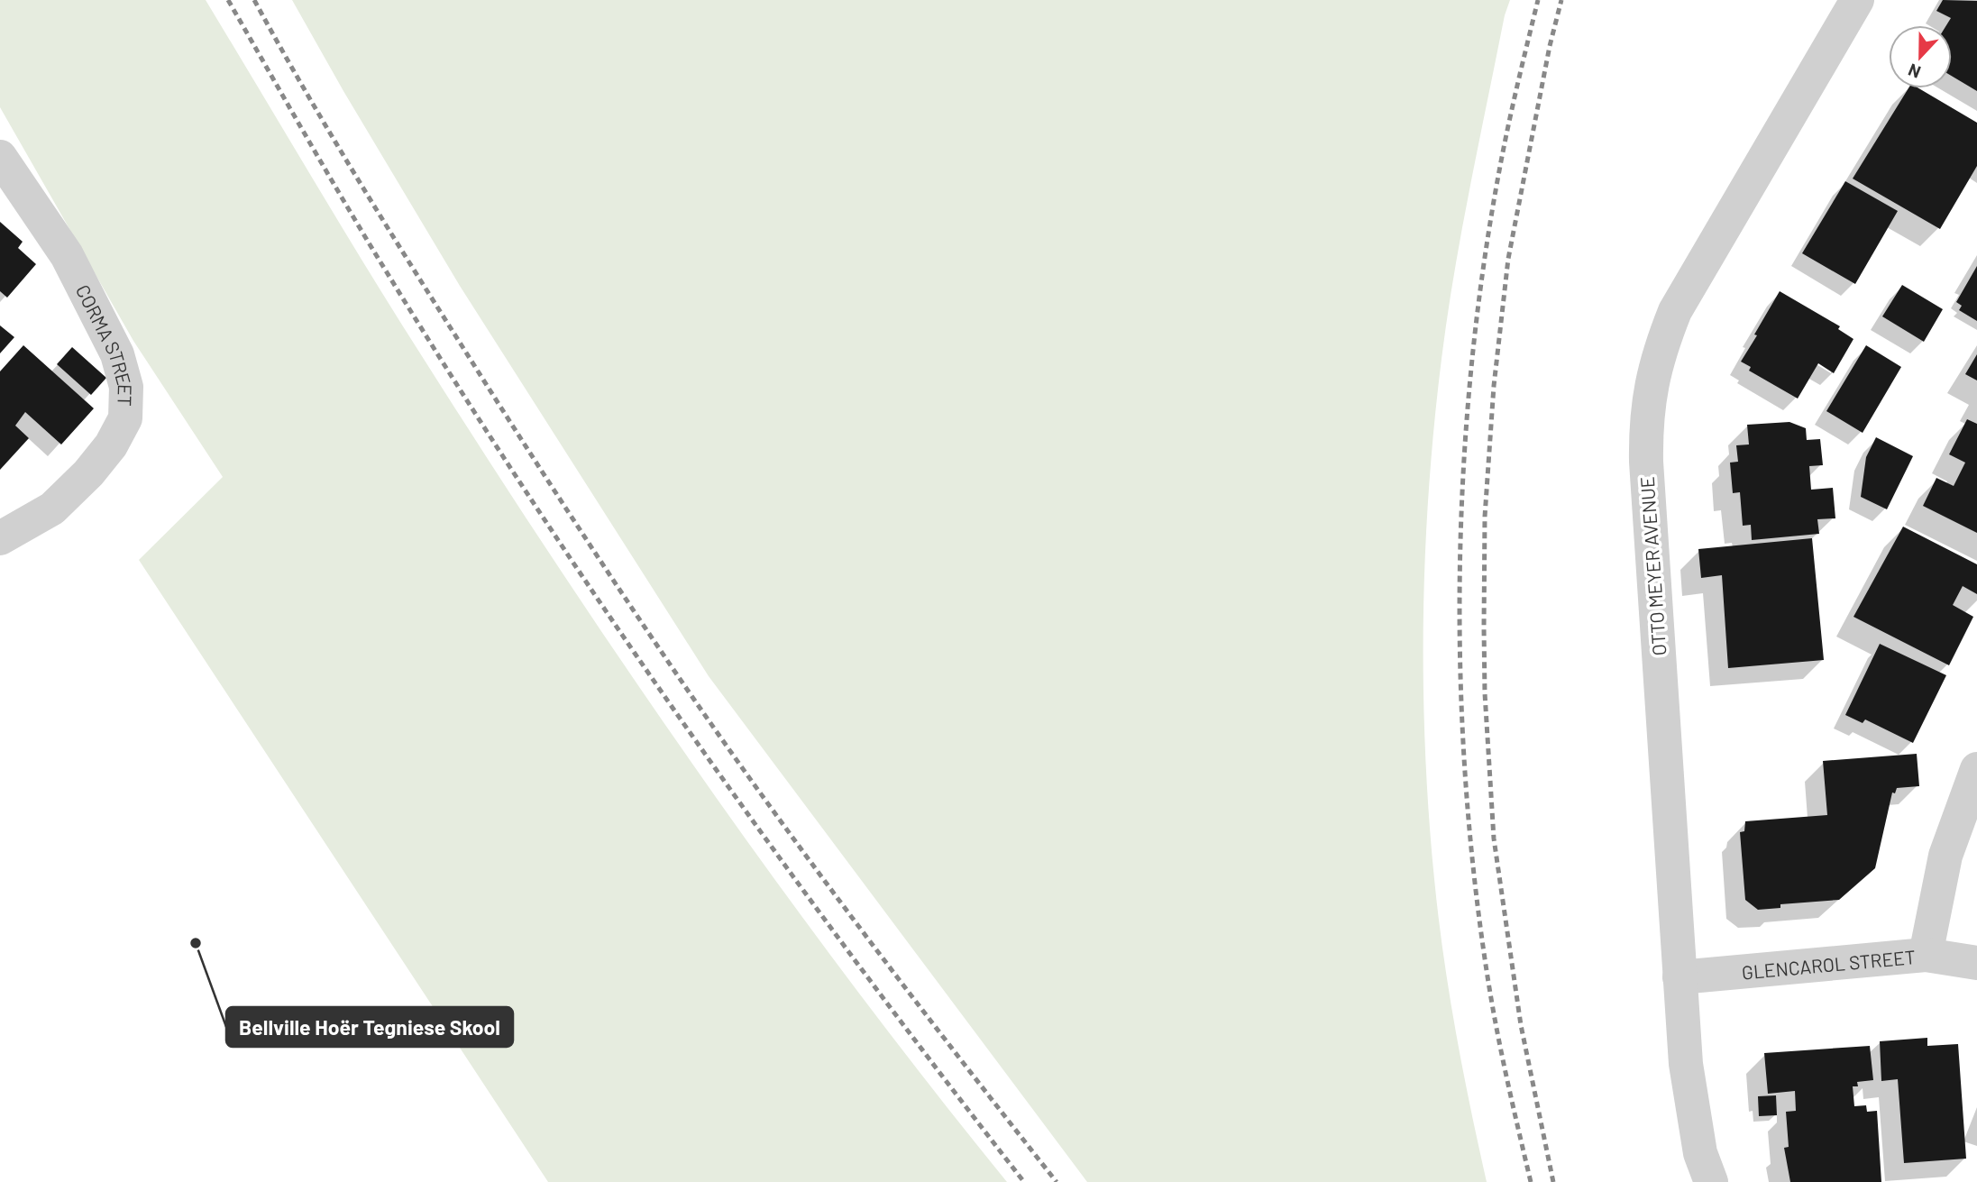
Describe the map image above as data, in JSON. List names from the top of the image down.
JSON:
{
  "streets": {
    "street": ["CORMA STREET", "OTTO MEYER AVENUE", "GLENCAROL STREET"]
  },
  "crossings": [
    ["OTTO MEYER AVENUE", "GLENCAROL STREET"]
  ],
  "places": ["Bellville Hoër Tegniese Skool"],
  "north": "bottom"
}
